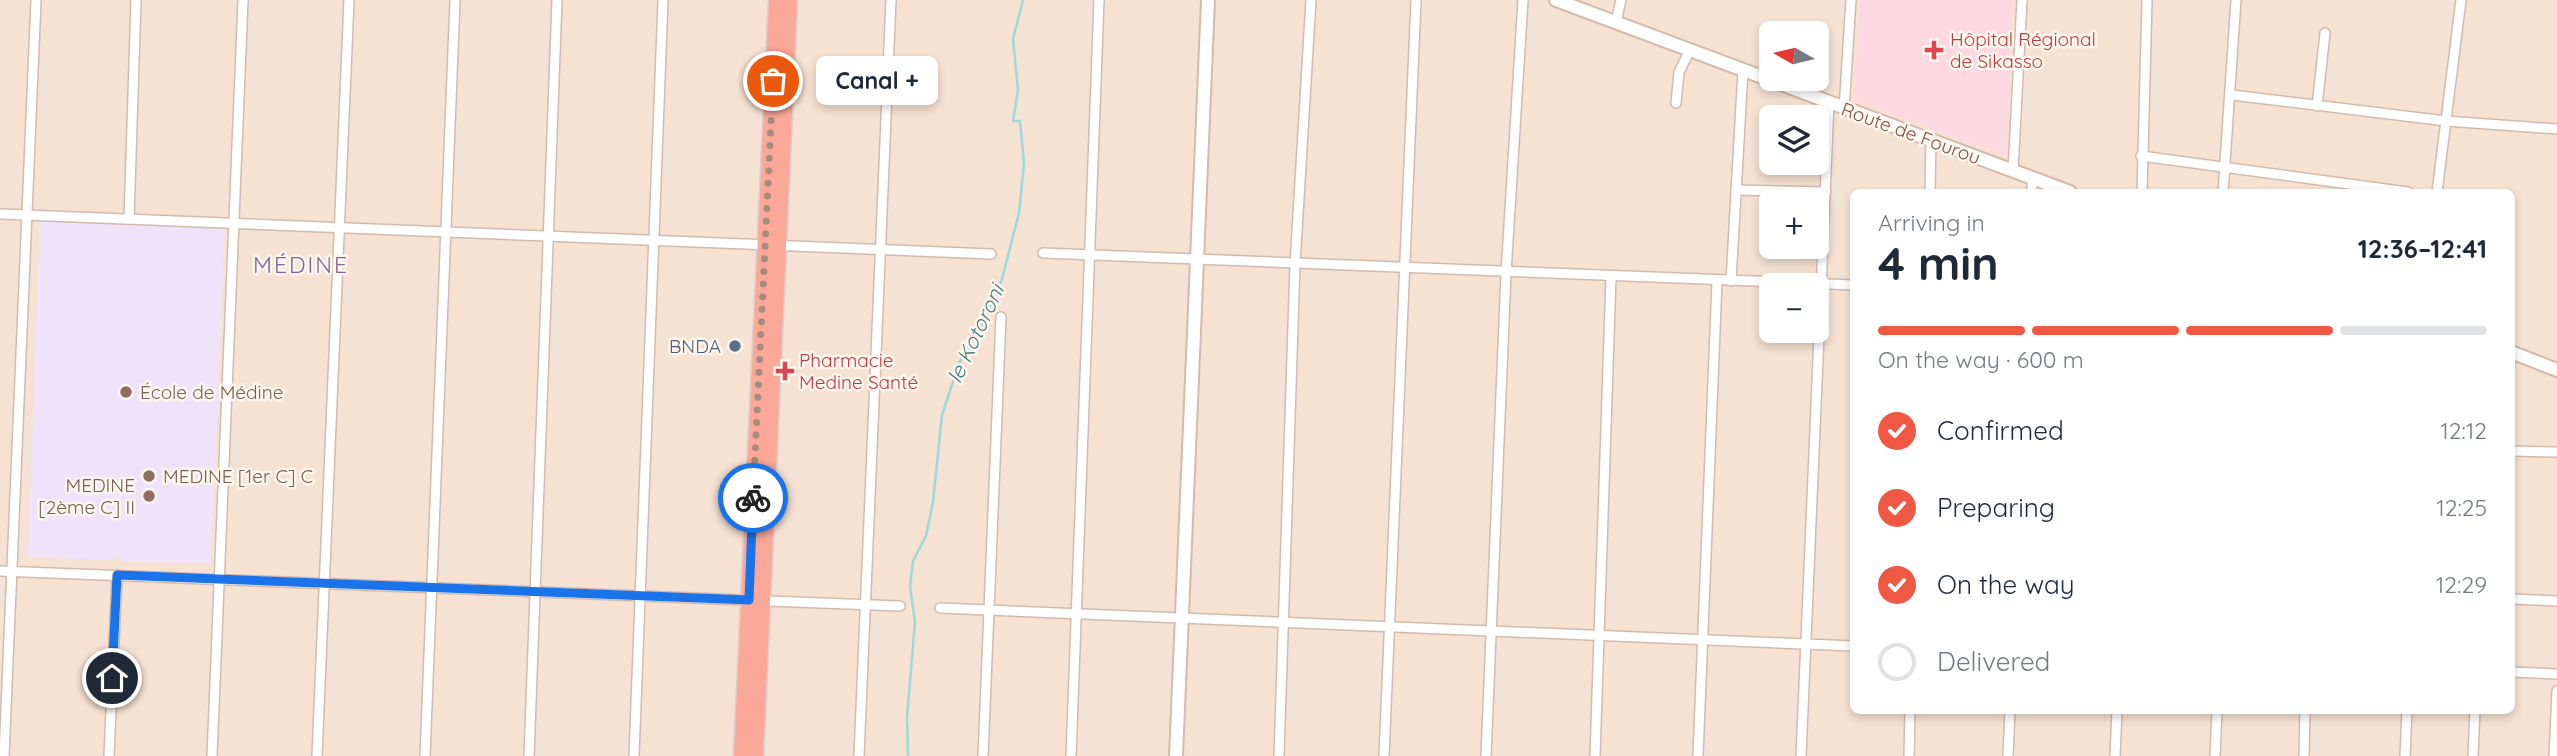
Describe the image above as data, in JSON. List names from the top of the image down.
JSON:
{
  "streets": {
    "street": ["Route de Fourou"]
  },
  "districts": ["MÉDINE"],
  "water": ["le Kotoroni"],
  "places": {
    "health": ["Hôpital Régional de Sikasso", "Pharmacie Medine Santé"],
    "other": [
      "Canal +",
      "BNDA",
      "École de Médine",
      "MEDINE [1er C] C",
      "MEDINE [2ème C] II"
    ]
  },
  "north": "left",
  "page": {
    "map_buttons": ["+", "−"],
    "bubble": "Canal +",
    "heading": ["4 min", "Arriving in", "12:36–12:41"],
    "bar": "On the way · 600 m",
    "list": [
      ["Confirmed", "12:12"],
      ["Preparing", "12:25"],
      ["On the way", "12:29"],
      "Delivered"
    ]
  }
}
